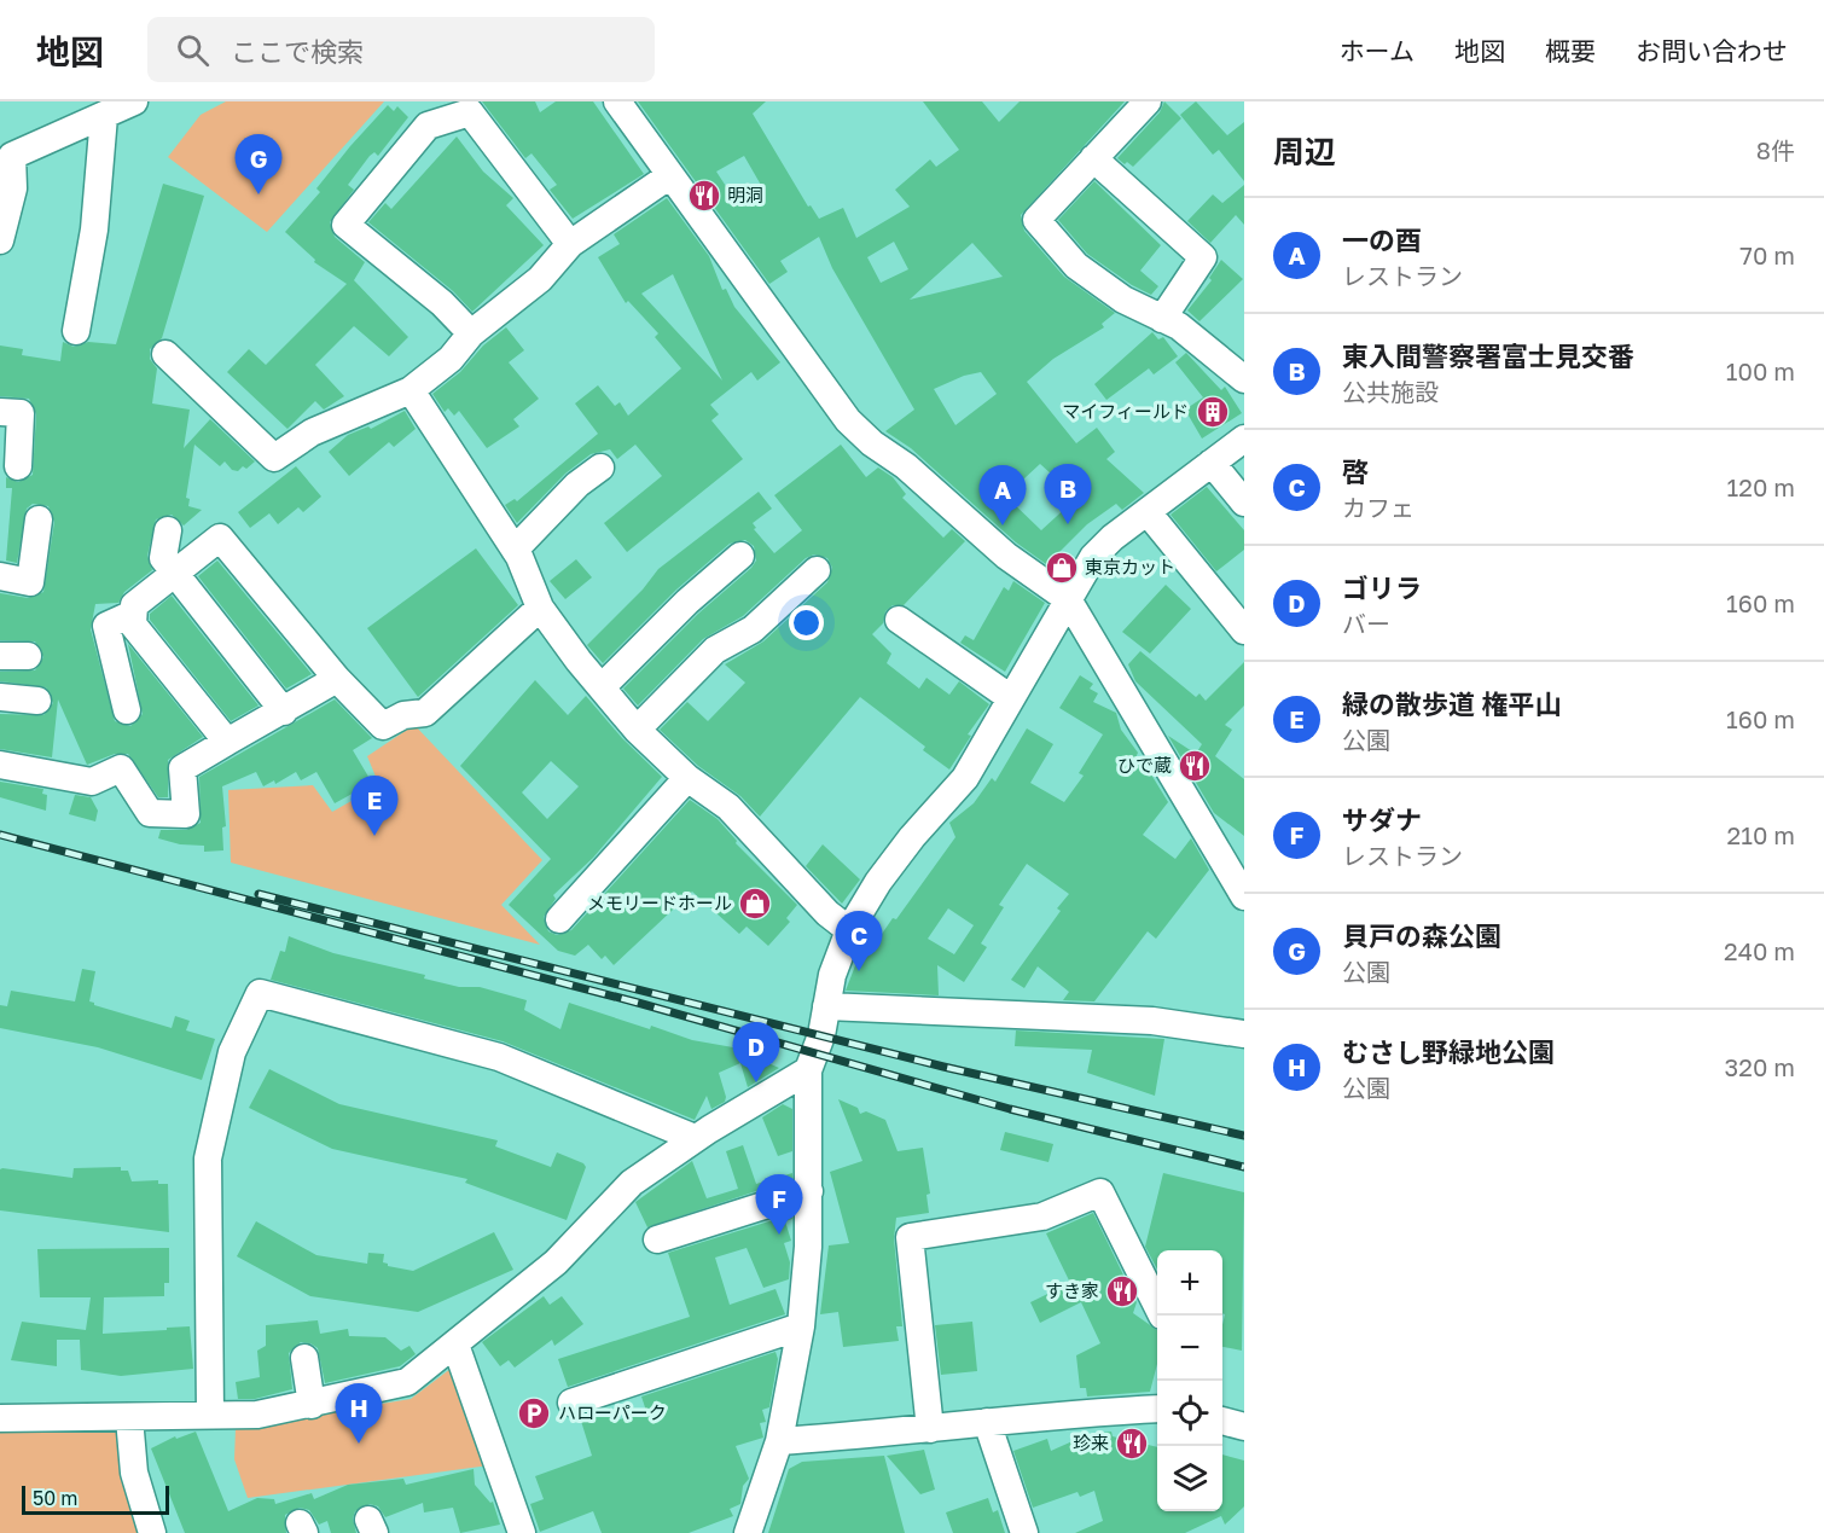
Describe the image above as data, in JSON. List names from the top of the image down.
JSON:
{
  "places": {
    "restaurant": [
      "明洞",
      "ひで蔵",
      "すき家",
      "珍来"
    ],
    "building": ["マイフィールド"],
    "shop": ["東京カット", "メモリードホール"],
    "parking": ["ハローパーク"]
  },
  "scale_bar": "50 m",
  "page": {
    "header": "地図",
    "search": "ここで検索",
    "nav": [
      "ホーム",
      "地図",
      "概要",
      "お問い合わせ"
    ],
    "heading": ["周辺", "8件"],
    "pins": [
      "G",
      "B",
      "A",
      "E",
      "C",
      "D",
      "F",
      "H"
    ],
    "list": [
      {
        "mark": "A",
        "name": "一の酉",
        "note": "レストラン",
        "value": "70 m"
      },
      {
        "mark": "B",
        "name": "東入間警察署富士見交番",
        "note": "公共施設",
        "value": "100 m"
      },
      {
        "mark": "C",
        "name": "啓",
        "note": "カフェ",
        "value": "120 m"
      },
      {
        "mark": "D",
        "name": "ゴリラ",
        "note": "バー",
        "value": "160 m"
      },
      {
        "mark": "E",
        "name": "緑の散歩道 権平山",
        "note": "公園",
        "value": "160 m"
      },
      {
        "mark": "F",
        "name": "サダナ",
        "note": "レストラン",
        "value": "210 m"
      },
      {
        "mark": "G",
        "name": "貝戸の森公園",
        "note": "公園",
        "value": "240 m"
      },
      {
        "mark": "H",
        "name": "むさし野緑地公園",
        "note": "公園",
        "value": "320 m"
      }
    ],
    "map_buttons": ["+", "−"],
    "scale": "50 m"
  }
}
